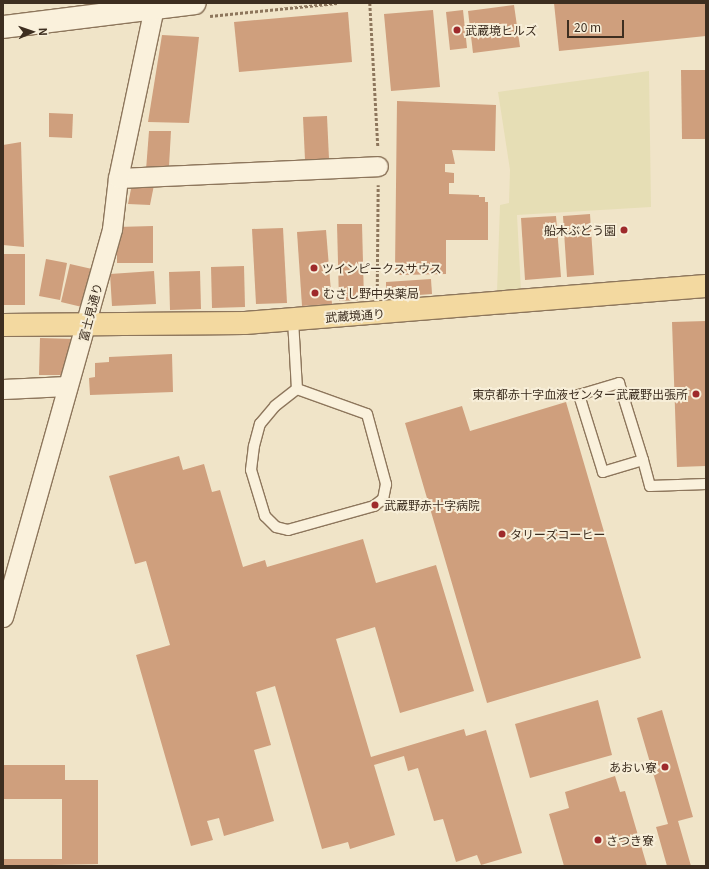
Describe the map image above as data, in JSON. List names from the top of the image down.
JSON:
{
  "streets": {
    "main road": ["武蔵境通り"],
    "street": ["富士見通り"]
  },
  "crossings": [
    ["富士見通り", "武蔵境通り"]
  ],
  "places": [
    "武蔵境ヒルズ",
    "船木ぶどう園",
    "ツインピークスサウス",
    "むさし野中央薬局",
    "東京都赤十字血液センター武蔵野出張所",
    "武蔵野赤十字病院",
    "タリーズコーヒー",
    "あおい寮",
    "さつき寮"
  ],
  "scale_bar": "20 m",
  "north": "right"
}
